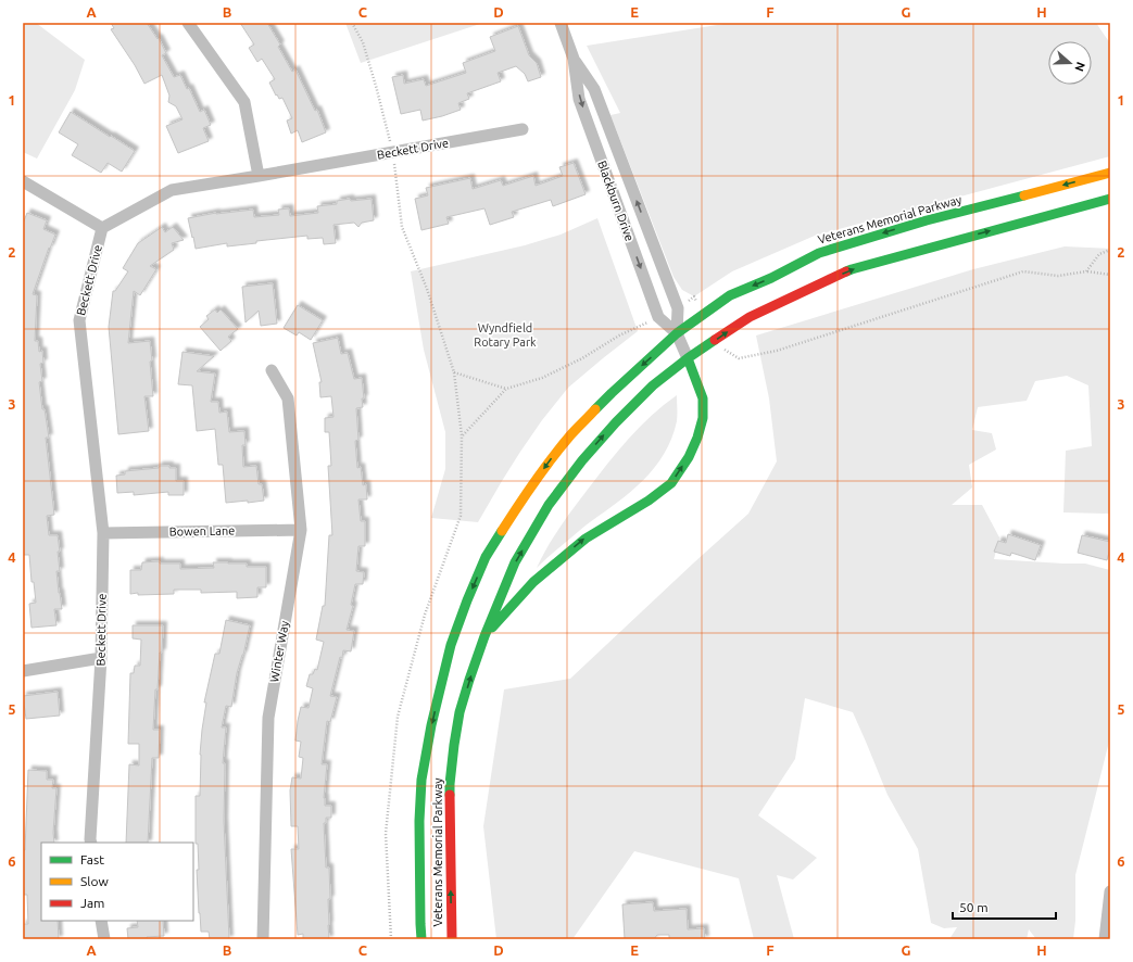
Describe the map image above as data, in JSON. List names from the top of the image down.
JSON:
{
  "streets": {
    "main road": ["Veterans Memorial Parkway"],
    "street": [
      "Beckett Drive",
      "Blackburn Drive",
      "Bowen Lane",
      "Winter Way"
    ]
  },
  "crossings": [
    ["Beckett Drive", "Bowen Lane"],
    ["Blackburn Drive", "Veterans Memorial Parkway"],
    ["Bowen Lane", "Winter Way"]
  ],
  "parks": ["Wyndfield Rotary Park"],
  "legend": ["Fast", "Slow", "Jam"],
  "scale_bar": "50 m",
  "north": "right",
  "grid": {
    "columns": [
      "A",
      "B",
      "C",
      "D",
      "E",
      "F",
      "G",
      "H"
    ],
    "rows": [
      "1",
      "2",
      "3",
      "4",
      "5",
      "6"
    ]
  }
}
